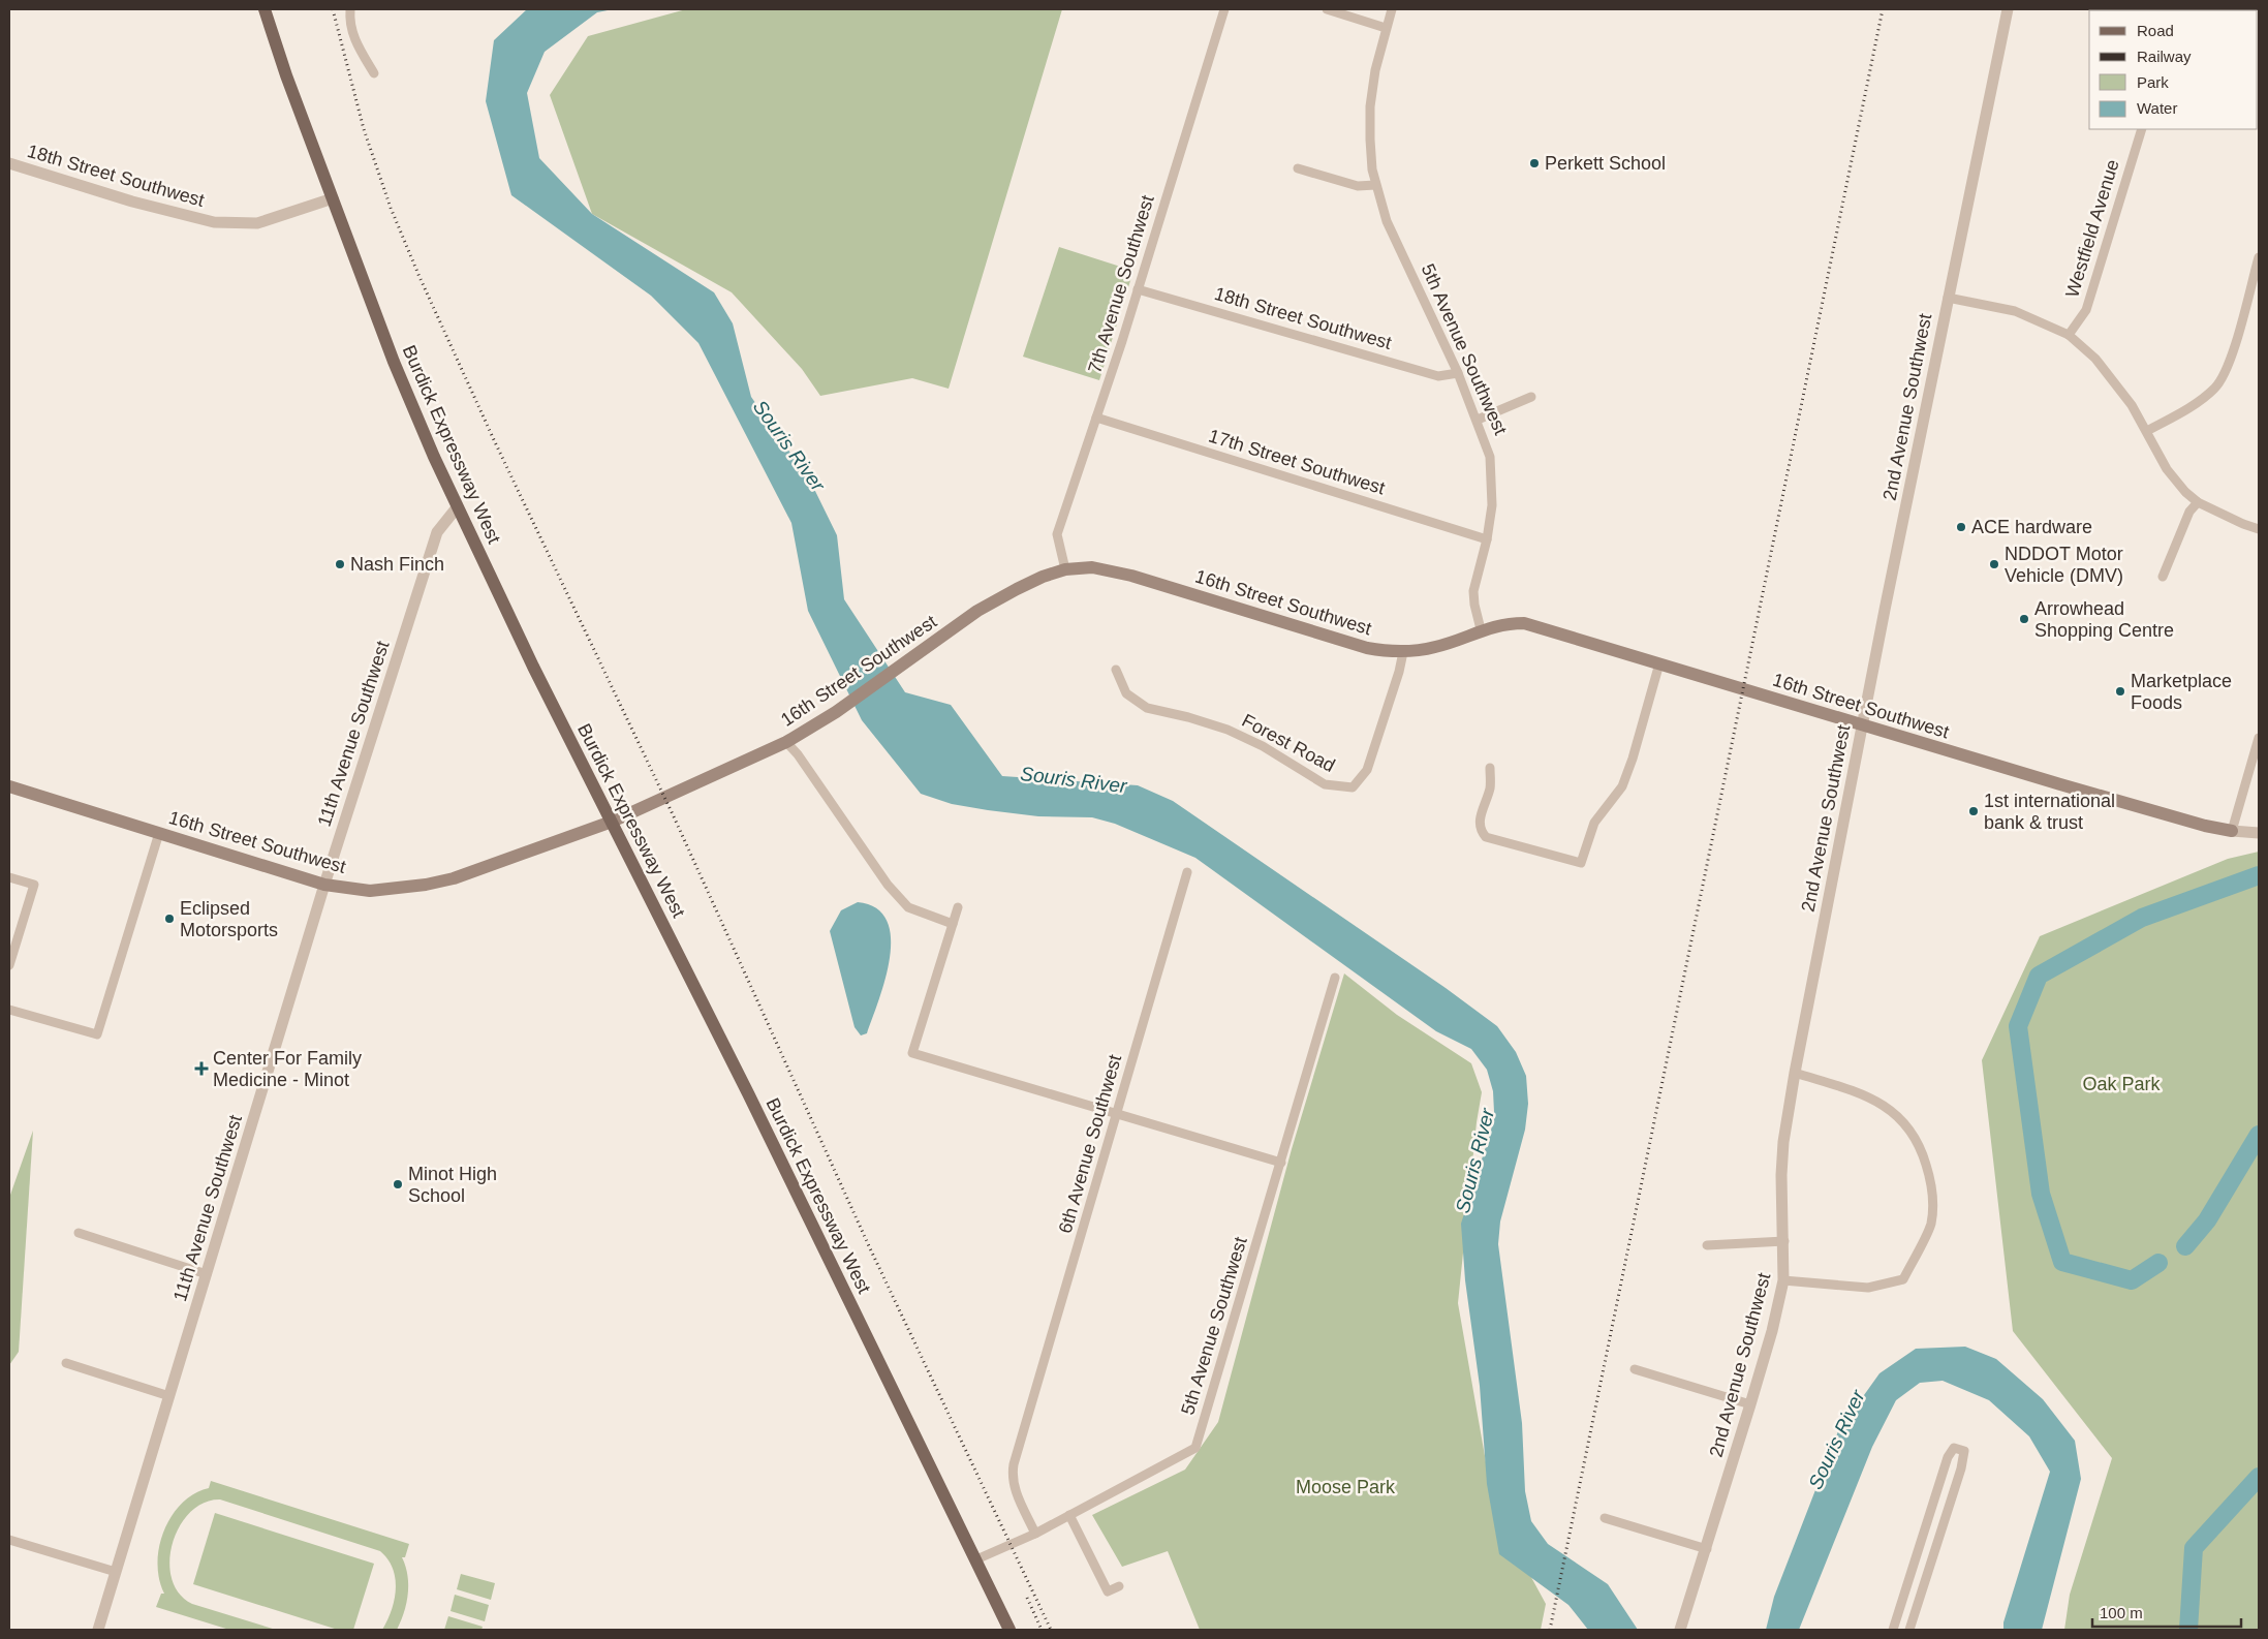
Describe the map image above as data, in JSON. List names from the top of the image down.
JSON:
{
  "streets": {
    "main road": ["Burdick Expressway West", "16th Street Southwest"],
    "street": [
      "18th Street Southwest",
      "Westfield Avenue",
      "7th Avenue Southwest",
      "5th Avenue Southwest",
      "2nd Avenue Southwest",
      "17th Street Southwest",
      "11th Avenue Southwest",
      "Forest Road",
      "6th Avenue Southwest"
    ]
  },
  "crossings": [
    ["18th Street Southwest", "7th Avenue Southwest"],
    ["18th Street Southwest", "5th Avenue Southwest"],
    ["18th Street Southwest", "Burdick Expressway West"],
    ["7th Avenue Southwest", "17th Street Southwest"],
    ["7th Avenue Southwest", "16th Street Southwest"],
    ["5th Avenue Southwest", "Burdick Expressway West"],
    ["5th Avenue Southwest", "17th Street Southwest"],
    ["5th Avenue Southwest", "16th Street Southwest"],
    ["5th Avenue Southwest", "6th Avenue Southwest"],
    ["2nd Avenue Southwest", "16th Street Southwest"],
    ["Burdick Expressway West", "16th Street Southwest"],
    ["Burdick Expressway West", "11th Avenue Southwest"],
    ["16th Street Southwest", "11th Avenue Southwest"],
    ["16th Street Southwest", "Forest Road"]
  ],
  "water": ["Souris River"],
  "parks": ["Oak Park", "Moose Park"],
  "places": {
    "other": [
      "Perkett School",
      "ACE hardware",
      "Nash Finch",
      "NDDOT Motor Vehicle (DMV)",
      "Arrowhead Shopping Centre",
      "Marketplace Foods",
      "1st international bank & trust",
      "Eclipsed Motorsports",
      "Minot High School"
    ],
    "health": ["Center For Family Medicine - Minot"]
  },
  "legend": [
    "Road",
    "Railway",
    "Park",
    "Water"
  ],
  "scale_bar": "100 m"
}
